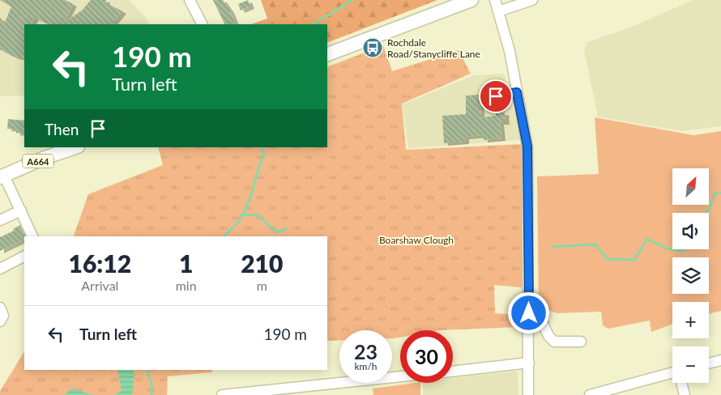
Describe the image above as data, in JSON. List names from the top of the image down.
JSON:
{
  "streets": {
    "main road": ["A664"]
  },
  "parks": ["Boarshaw Clough"],
  "places": {
    "bus stop": ["Rochdale Road/Stanycliffe Lane"]
  },
  "north": "top right",
  "page": {
    "turn": ["190 m", "Turn left"],
    "then": "Then",
    "map_buttons": ["+", "−"],
    "eta": [
      "16:12",
      "Arrival",
      "1",
      "min",
      "210",
      "m"
    ],
    "list": [
      {
        "name": "Turn left",
        "value": "190 m"
      }
    ],
    "speed": "23 km/h",
    "limit": "30"
  }
}
